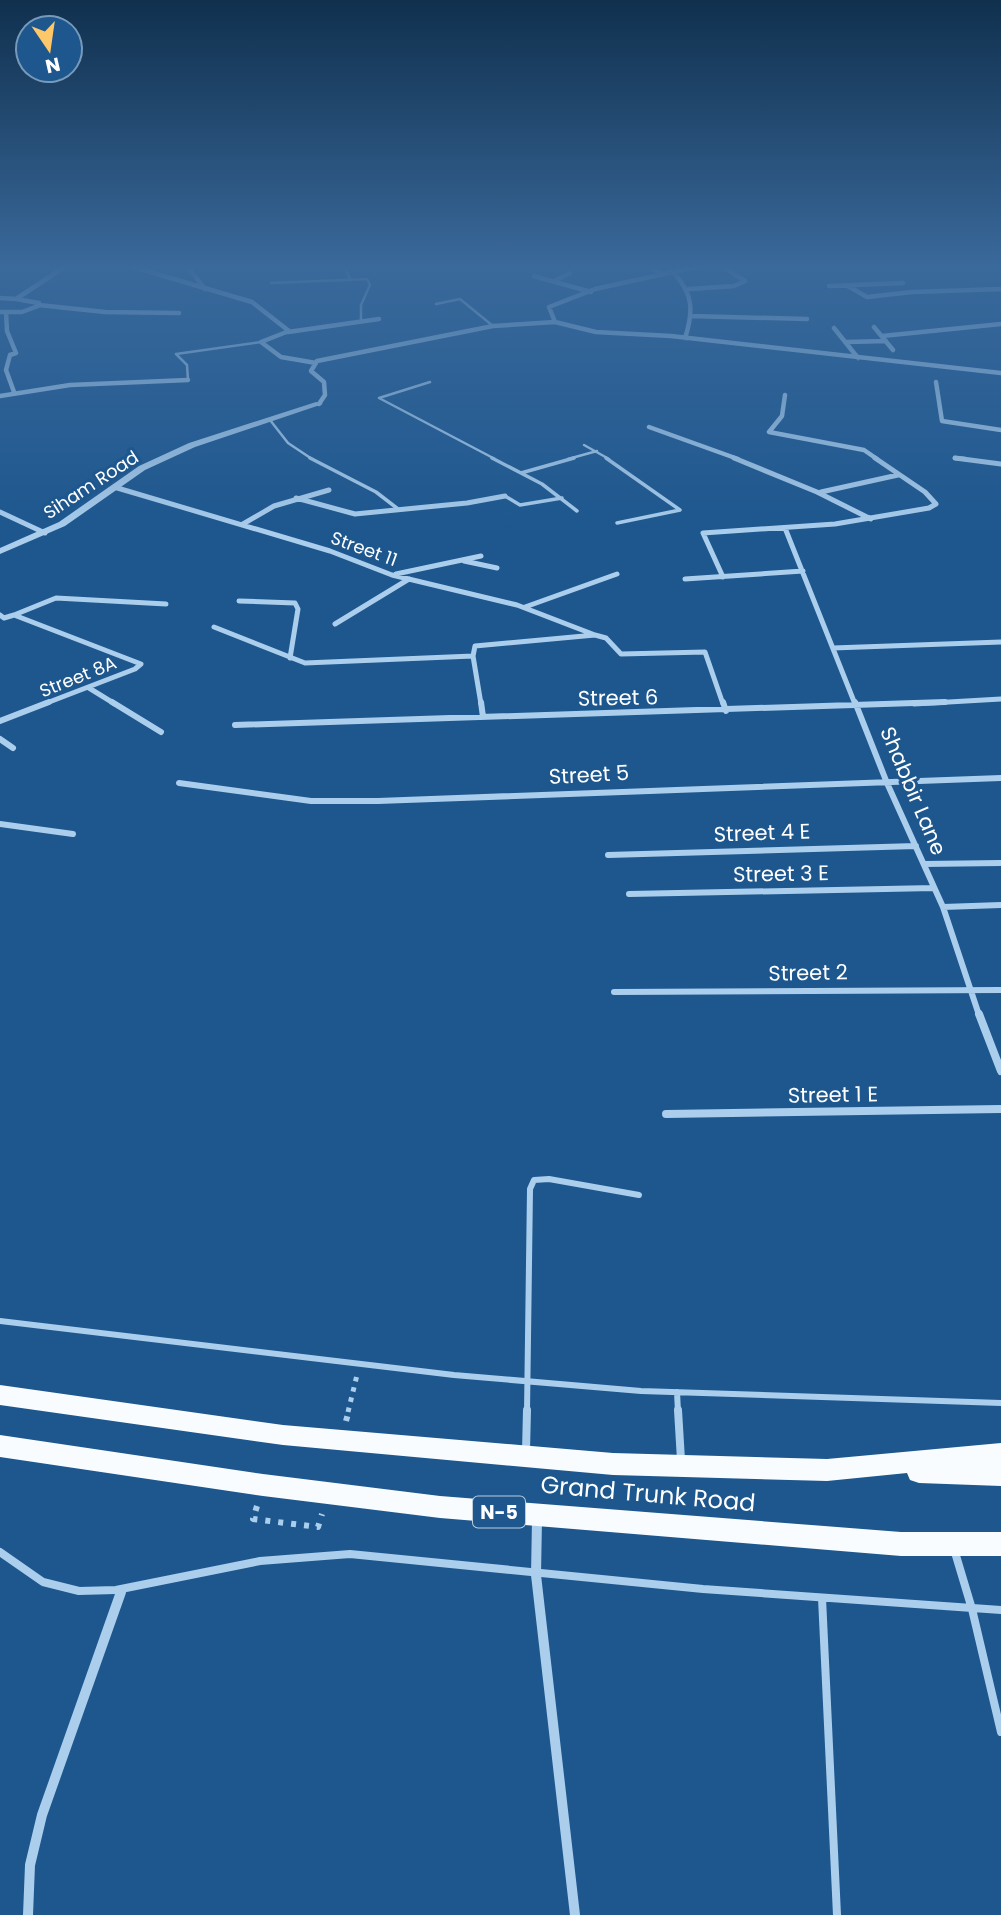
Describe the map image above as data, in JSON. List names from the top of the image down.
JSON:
{
  "streets": {
    "highway": ["Grand Trunk Road", "N-5"],
    "street": [
      "Siham Road",
      "Street 11",
      "Street 8A",
      "Street 6",
      "Street 5",
      "Shabbir Lane",
      "Street 4 E",
      "Street 3 E",
      "Street 2",
      "Street 1 E"
    ]
  },
  "crossings": [
    ["Siham Road", "Street 11"],
    ["Street 11", "Street 6"],
    ["Street 6", "Shabbir Lane"],
    ["Street 5", "Shabbir Lane"],
    ["Shabbir Lane", "Street 4 E"],
    ["Shabbir Lane", "Street 3 E"],
    ["Shabbir Lane", "Street 2"]
  ],
  "north": "bottom"
}
